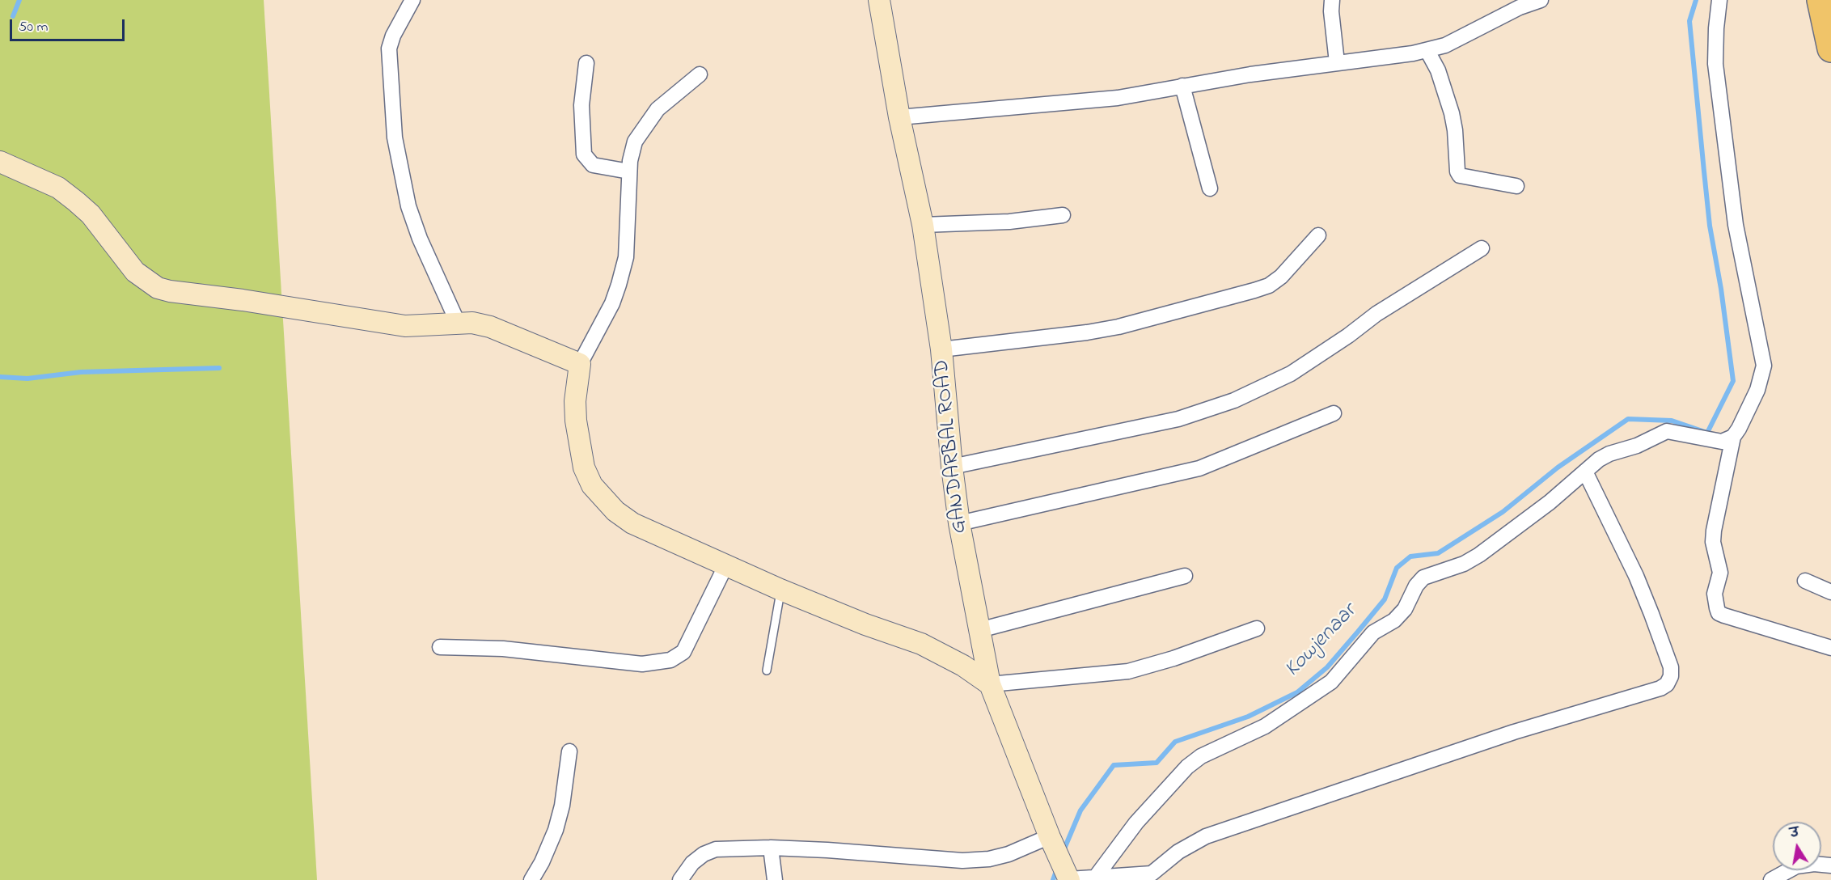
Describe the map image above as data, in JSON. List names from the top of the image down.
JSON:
{
  "streets": {
    "street": ["GANDARBAL ROAD"]
  },
  "water": ["Kowjenaar"],
  "scale_bar": "50 m",
  "north": "top"
}
